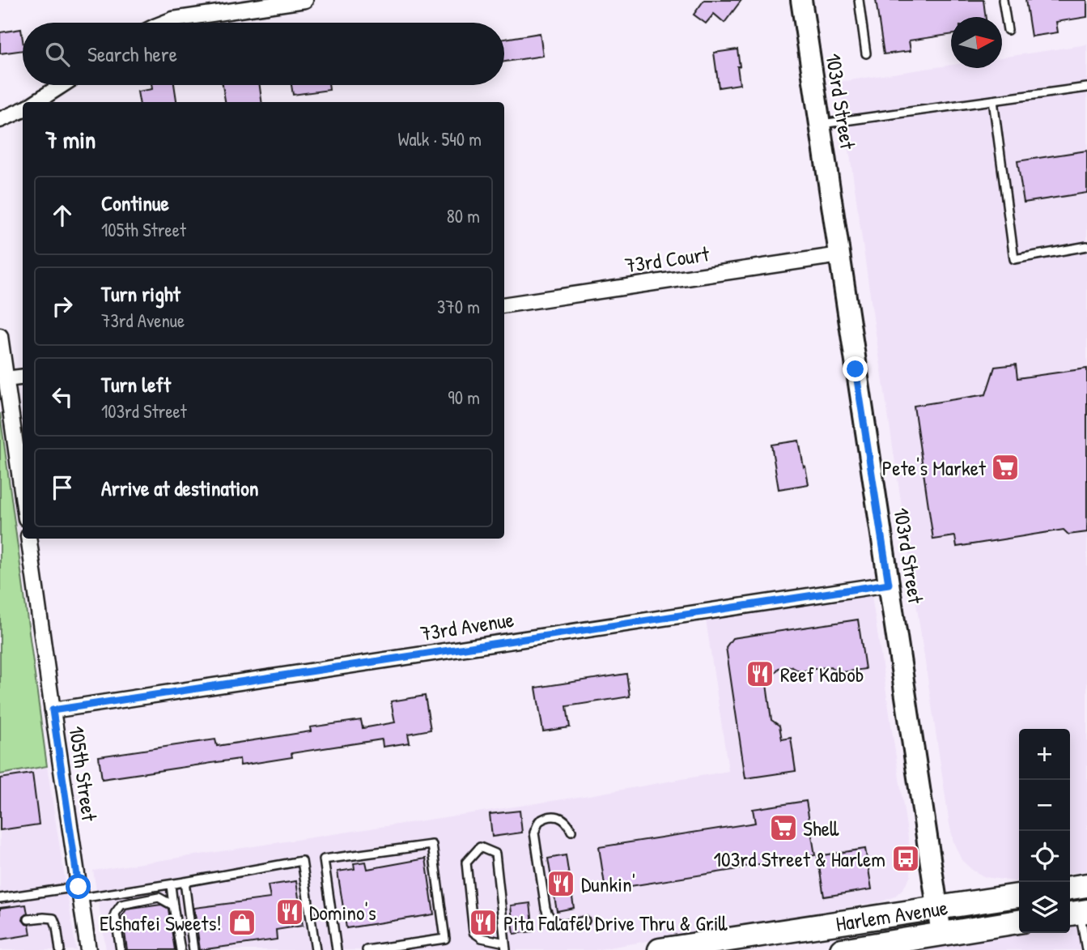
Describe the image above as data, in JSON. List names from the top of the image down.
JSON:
{
  "streets": {
    "main road": ["Harlem Avenue"],
    "street": [
      "103rd Street",
      "73rd Court",
      "73rd Avenue",
      "105th Street"
    ]
  },
  "crossings": [
    ["103rd Street", "73rd Court"],
    ["103rd Street", "73rd Avenue"],
    ["103rd Street", "Harlem Avenue"],
    ["73rd Avenue", "105th Street"]
  ],
  "places": {
    "supermarket": ["Pete's Market", "Shell"],
    "restaurant": [
      "Reef Kabob",
      "Dunkin'",
      "Domino's",
      "Pita Falafel Drive Thru & Grill"
    ],
    "bus stop": ["103rd Street & Harlem"],
    "shop": ["Elshafei Sweets!"]
  },
  "north": "right",
  "page": {
    "search": "Search here",
    "heading": ["7 min", "Walk · 540 m"],
    "list": [
      ["Continue", "105th Street", "80 m"],
      ["Turn right", "73rd Avenue", "370 m"],
      ["Turn left", "103rd Street", "90 m"],
      "Arrive at destination"
    ],
    "map_buttons": ["+", "−"]
  }
}
